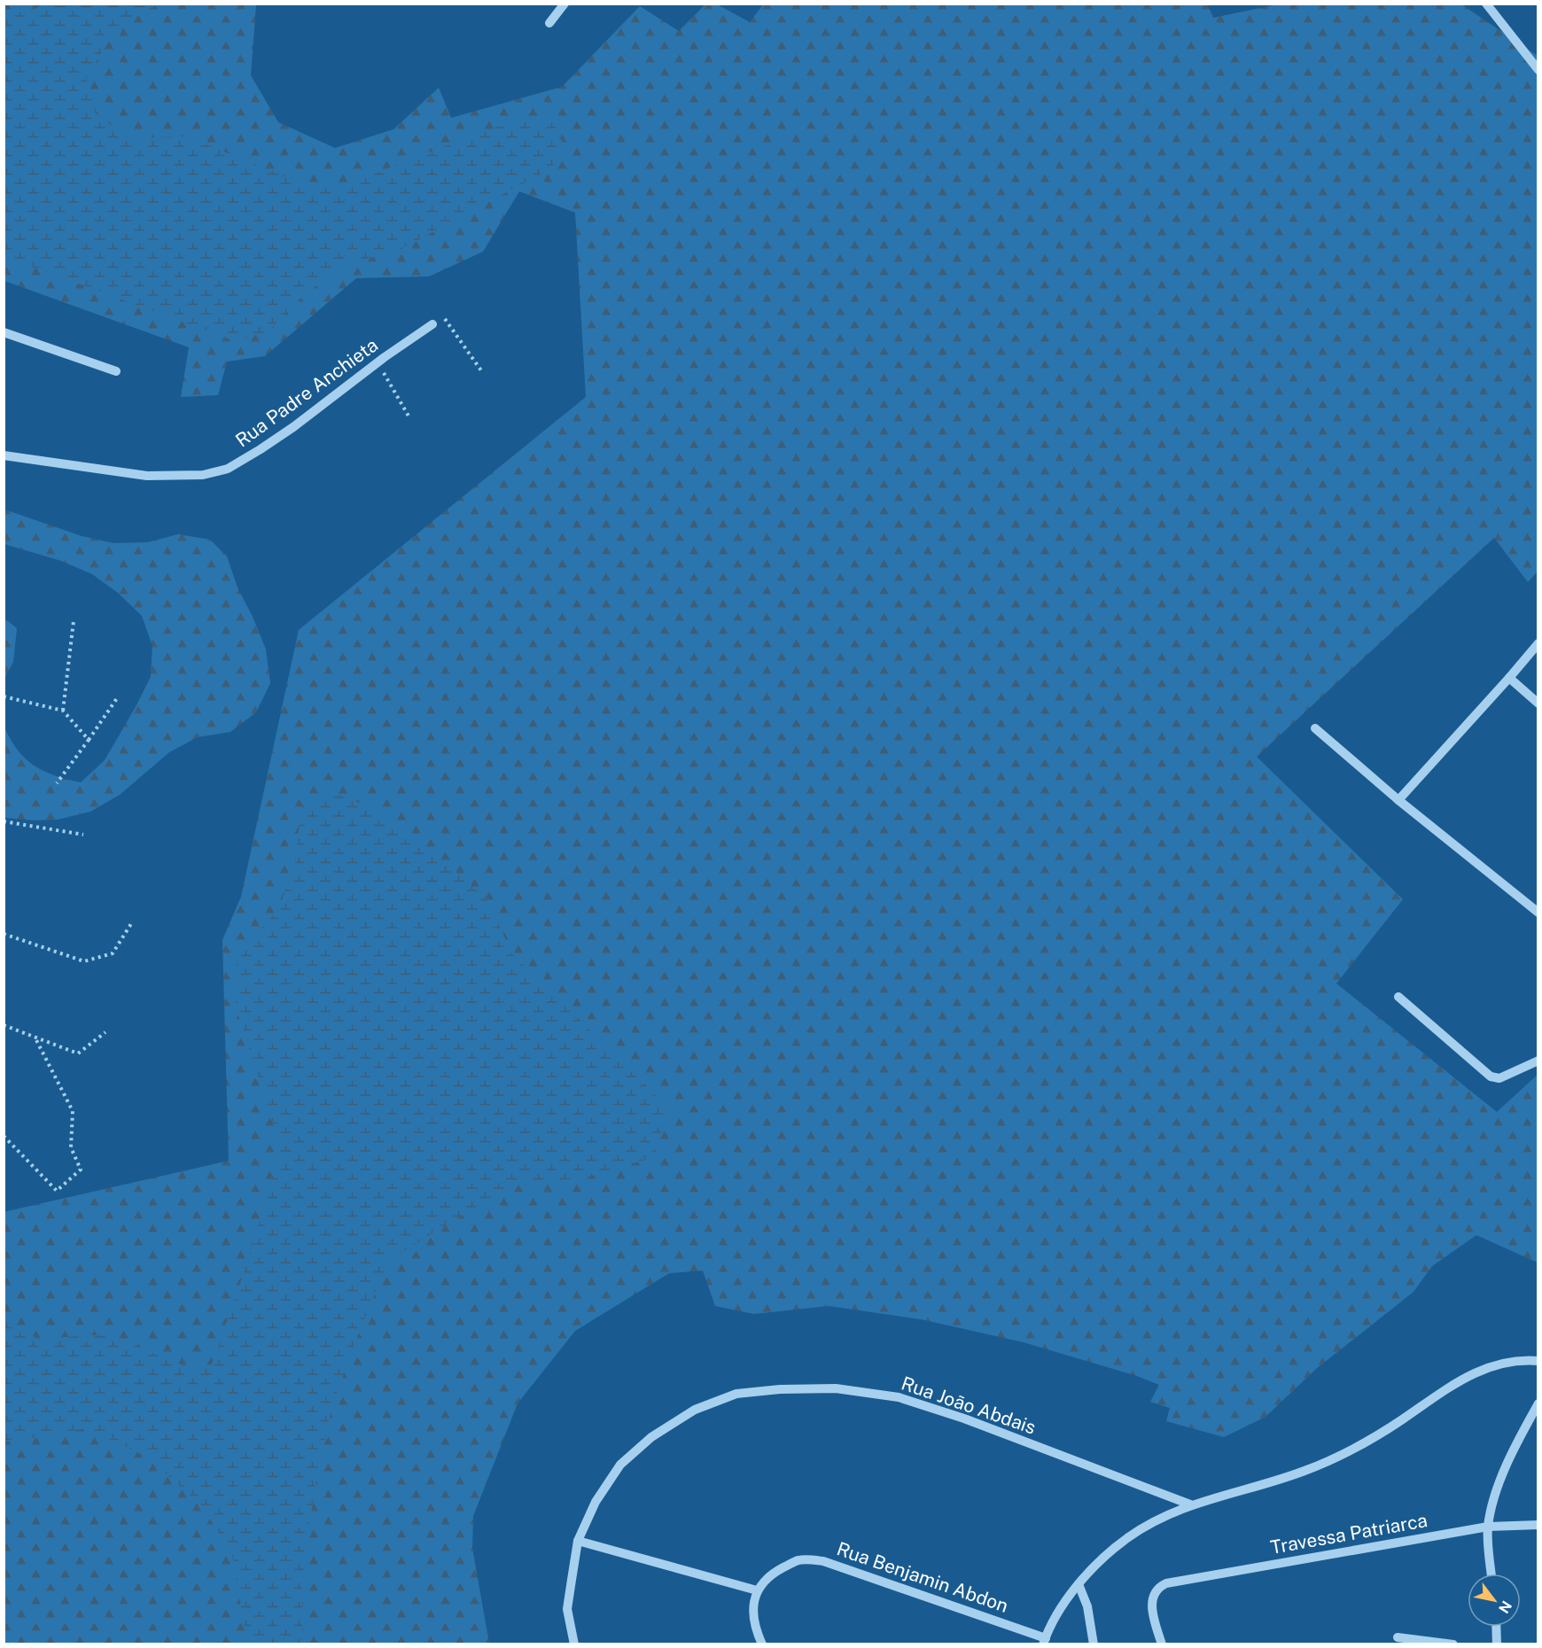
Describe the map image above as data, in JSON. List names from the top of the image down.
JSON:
{
  "streets": {
    "street": [
      "Rua Padre Anchieta",
      "Rua João Abdais",
      "Travessa Patriarca",
      "Rua Benjamin Abdon"
    ]
  },
  "north": "bottom right"
}
